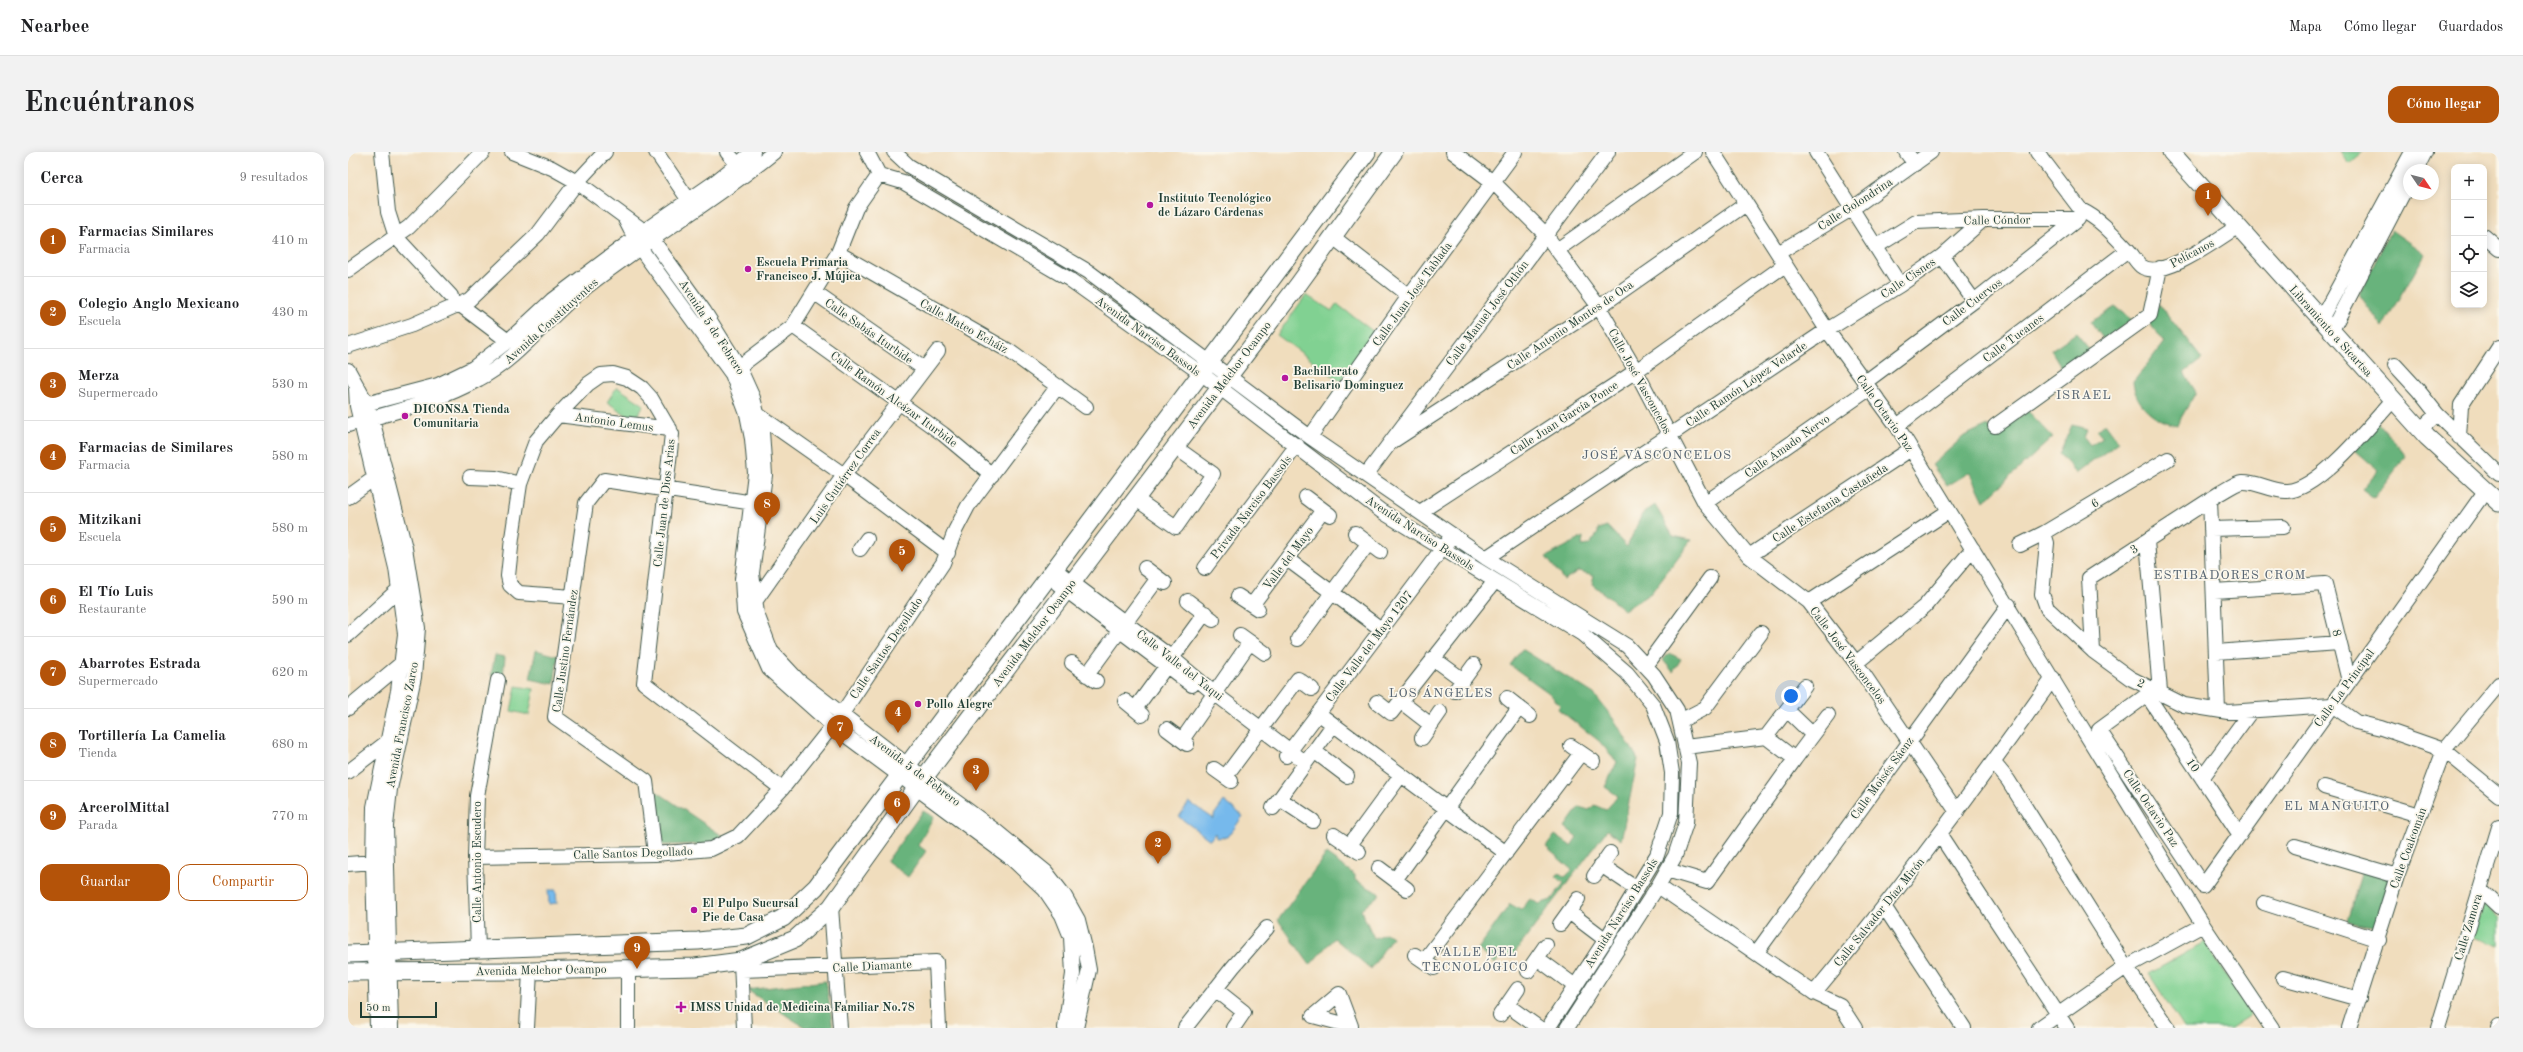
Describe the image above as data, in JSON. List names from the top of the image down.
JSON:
{
  "streets": {
    "main road": ["Libramiento a Sicartsa", "Avenida Melchor Ocampo"],
    "street": [
      "Calle Golondrina",
      "Calle Cóndor",
      "Pelícanos",
      "Calle Cisnes",
      "Calle Juan José Tablada",
      "Calle Cuervos",
      "Calle Manuel José Othón",
      "Avenida Constituyentes",
      "Calle Antonio Montes de Oca",
      "Calle Mateo Echáiz",
      "Avenida 5 de Febrero",
      "Calle Sabás Iturbide",
      "Avenida Narciso Bassols",
      "Calle Tucanes",
      "Calle José Vasconcelos",
      "Calle Ramón López Velarde",
      "Calle Ramón Alcázar Iturbide",
      "Calle Octavio Paz",
      "Calle Juan García Ponce",
      "Antonio Lemus",
      "Calle Amado Nervo",
      "Luis Gutiérrez Correa",
      "Calle Juan de Dios Arias",
      "Calle Estefania Castañeda",
      "6",
      "Privada Narciso Bassols",
      "3",
      "Valle del Mayo",
      "8",
      "Calle Valle del Mayo 1207",
      "Calle Santos Degollado",
      "Calle Justino Fernández",
      "Calle Valle del Yaqui",
      "2",
      "Calle La Principal",
      "Avenida Francisco Zarco",
      "10",
      "Calle Moisés Sáenz",
      "Calle Coalcomán",
      "Calle Antonio Escudero",
      "Calle Salvador Díaz Mirón",
      "Calle Zamora",
      "Calle Diamante"
    ]
  },
  "crossings": [
    ["Calle Golondrina", "Calle Octavio Paz"],
    ["Calle Golondrina", "Calle Juan García Ponce"],
    ["Calle Cóndor", "Pelícanos"],
    ["Calle Cóndor", "Calle Cisnes"],
    ["Calle Cóndor", "Calle Cuervos"],
    ["Pelícanos", "Calle Cuervos"],
    ["Pelícanos", "Libramiento a Sicartsa"],
    ["Pelícanos", "Calle Tucanes"],
    ["Calle Cisnes", "Calle Ramón López Velarde"],
    ["Calle Cisnes", "Calle Octavio Paz"],
    ["Calle Juan José Tablada", "Avenida Narciso Bassols"],
    ["Calle Juan José Tablada", "Calle José Vasconcelos"],
    ["Calle Cuervos", "Calle Octavio Paz"],
    ["Calle Cuervos", "Calle Amado Nervo"],
    ["Calle Manuel José Othón", "Calle Antonio Montes de Oca"],
    ["Calle Manuel José Othón", "Avenida Narciso Bassols"],
    ["Calle Manuel José Othón", "Calle José Vasconcelos"],
    ["Avenida Constituyentes", "Avenida 5 de Febrero"],
    ["Avenida Constituyentes", "Avenida Francisco Zarco"],
    ["Calle Antonio Montes de Oca", "Calle José Vasconcelos"],
    ["Calle Antonio Montes de Oca", "Calle Octavio Paz"],
    ["Calle Mateo Echáiz", "Calle Santos Degollado"],
    ["Avenida 5 de Febrero", "Avenida Melchor Ocampo"],
    ["Avenida 5 de Febrero", "Luis Gutiérrez Correa"],
    ["Avenida 5 de Febrero", "Calle Santos Degollado"],
    ["Calle Sabás Iturbide", "Luis Gutiérrez Correa"],
    ["Libramiento a Sicartsa", "3"],
    ["Libramiento a Sicartsa", "Calle La Principal"],
    ["Avenida Narciso Bassols", "Avenida Melchor Ocampo"],
    ["Avenida Narciso Bassols", "Calle Ramón López Velarde"],
    ["Avenida Narciso Bassols", "Calle Juan García Ponce"],
    ["Avenida Narciso Bassols", "Privada Narciso Bassols"],
    ["Avenida Narciso Bassols", "Calle Valle del Mayo 1207"],
    ["Calle Tucanes", "Calle Octavio Paz"],
    ["Avenida Melchor Ocampo", "Calle Valle del Yaqui"],
    ["Avenida Melchor Ocampo", "Avenida Francisco Zarco"],
    ["Avenida Melchor Ocampo", "Calle Antonio Escudero"],
    ["Avenida Melchor Ocampo", "Calle Diamante"],
    ["Calle José Vasconcelos", "Calle Ramón López Velarde"],
    ["Calle José Vasconcelos", "Calle Juan García Ponce"],
    ["Calle José Vasconcelos", "Calle Amado Nervo"],
    ["Calle José Vasconcelos", "Calle Estefania Castañeda"],
    ["Calle José Vasconcelos", "Calle Moisés Sáenz"],
    ["Calle José Vasconcelos", "Calle Salvador Díaz Mirón"],
    ["Calle Ramón López Velarde", "Calle Octavio Paz"],
    ["Calle Ramón Alcázar Iturbide", "Luis Gutiérrez Correa"],
    ["Calle Ramón Alcázar Iturbide", "Calle Santos Degollado"],
    ["Calle Octavio Paz", "Calle Juan García Ponce"],
    ["Calle Octavio Paz", "Calle Amado Nervo"],
    ["Calle Octavio Paz", "Calle Estefania Castañeda"],
    ["Calle Octavio Paz", "2"],
    ["Calle Octavio Paz", "Calle La Principal"],
    ["Calle Octavio Paz", "10"],
    ["Calle Octavio Paz", "Calle Moisés Sáenz"],
    ["Calle Octavio Paz", "Calle Salvador Díaz Mirón"],
    ["Antonio Lemus", "Calle Juan de Dios Arias"],
    ["Calle Juan de Dios Arias", "Calle Santos Degollado"],
    ["Calle Juan de Dios Arias", "Calle Justino Fernández"],
    ["6", "2"],
    ["3", "2"],
    ["8", "Calle La Principal"],
    ["Calle Valle del Mayo 1207", "Calle Valle del Yaqui"],
    ["Calle Santos Degollado", "Calle Justino Fernández"],
    ["Calle Santos Degollado", "Calle Antonio Escudero"],
    ["2", "Calle La Principal"],
    ["2", "10"],
    ["Calle La Principal", "10"]
  ],
  "districts": [
    "ISRAEL",
    "JOSÉ VASCONCELOS",
    "ESTIBADORES CROM",
    "LOS ÁNGELES",
    "EL MANGUITO",
    "VALLE DEL TECNOLÓGICO"
  ],
  "places": {
    "other": [
      "Instituto Tecnológico de Lázaro Cárdenas",
      "Escuela Primaria Francisco J. Mújica",
      "Bachillerato Belisario Dominguez",
      "DICONSA Tienda Comunitaria",
      "Pollo Alegre",
      "El Pulpo Sucursal Pie de Casa"
    ],
    "health": ["IMSS Unidad de Medicina Familiar No.78"]
  },
  "scale_bar": "50 m",
  "north": "bottom right",
  "page": {
    "header": "Nearbee",
    "nav": ["Mapa", "Cómo llegar", "Guardados"],
    "buttons": [
      "Cómo llegar",
      ["Guardar", "Compartir"]
    ],
    "title": "Encuéntranos",
    "heading": ["Cerca", "9 resultados"],
    "map_buttons": ["+", "−"],
    "pins": [
      "1",
      "8",
      "5",
      "4",
      "7",
      "3",
      "6",
      "2",
      "9"
    ],
    "list": [
      {
        "mark": "1",
        "name": "Farmacias Similares",
        "note": "Farmacia",
        "value": "410 m"
      },
      {
        "mark": "2",
        "name": "Colegio Anglo Mexicano",
        "note": "Escuela",
        "value": "430 m"
      },
      {
        "mark": "3",
        "name": "Merza",
        "note": "Supermercado",
        "value": "530 m"
      },
      {
        "mark": "4",
        "name": "Farmacias de Similares",
        "note": "Farmacia",
        "value": "580 m"
      },
      {
        "mark": "5",
        "name": "Mitzikani",
        "note": "Escuela",
        "value": "580 m"
      },
      {
        "mark": "6",
        "name": "El Tío Luis",
        "note": "Restaurante",
        "value": "590 m"
      },
      {
        "mark": "7",
        "name": "Abarrotes Estrada",
        "note": "Supermercado",
        "value": "620 m"
      },
      {
        "mark": "8",
        "name": "Tortillería La Camelia",
        "note": "Tienda",
        "value": "680 m"
      },
      {
        "mark": "9",
        "name": "ArcerolMittal",
        "note": "Parada",
        "value": "770 m"
      }
    ],
    "scale": "50 m"
  }
}
